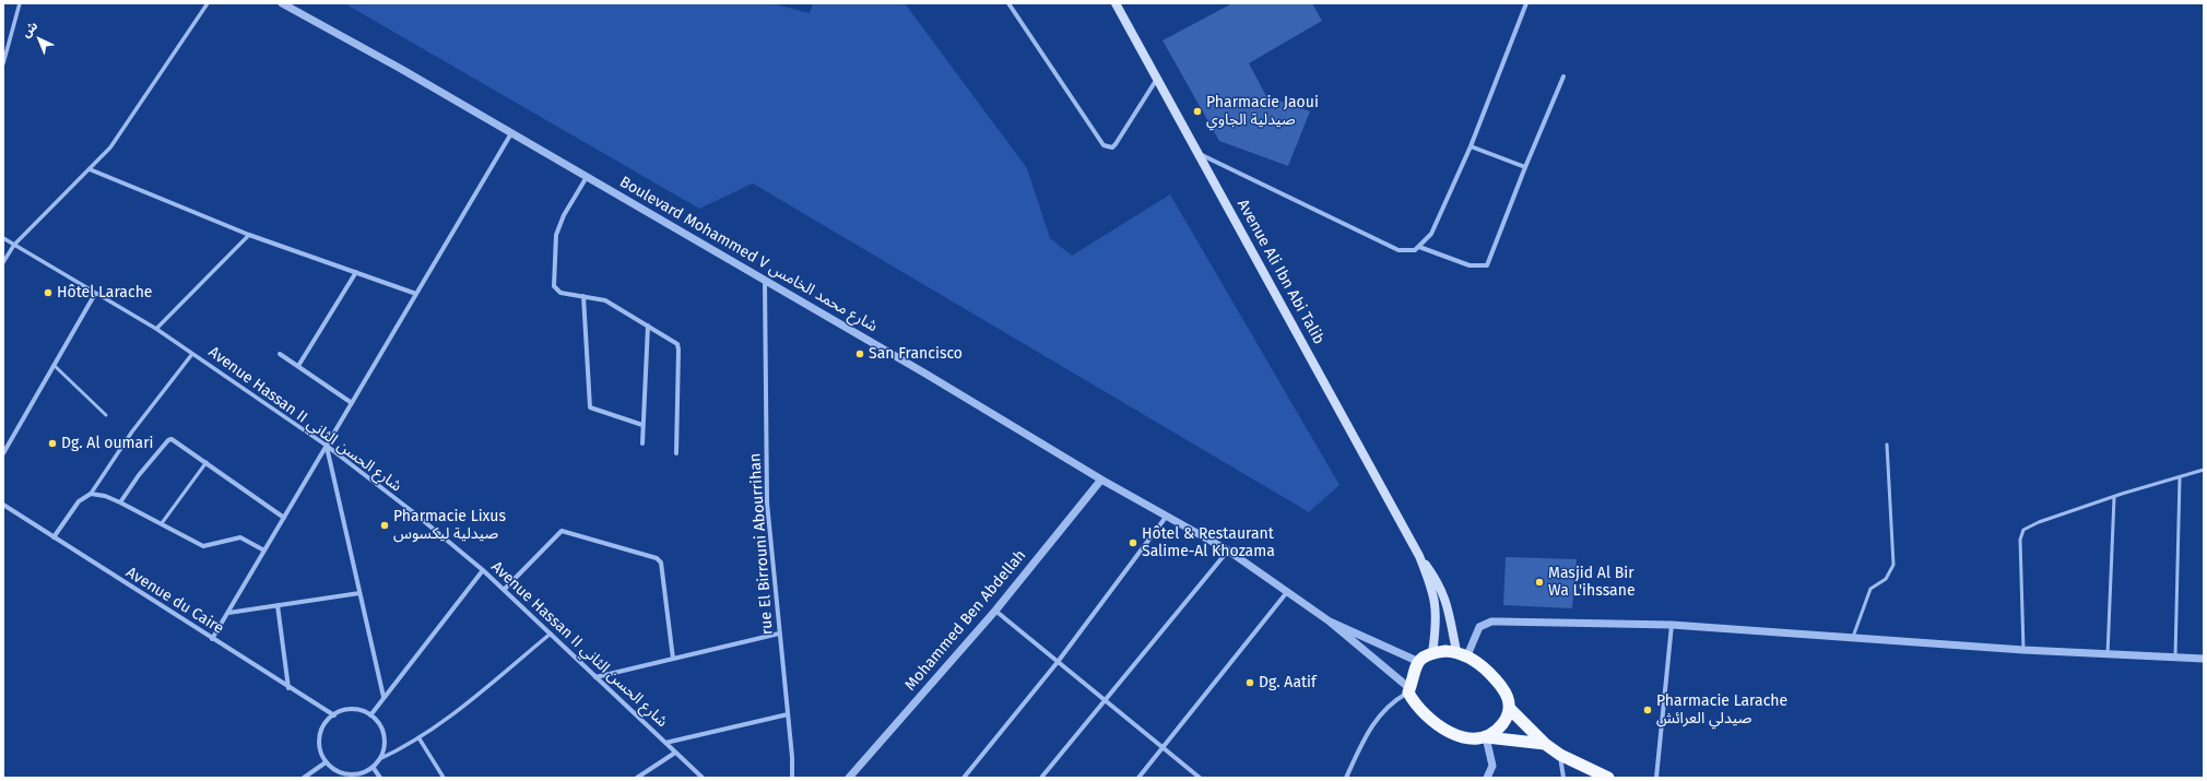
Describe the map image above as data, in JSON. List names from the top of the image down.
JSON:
{
  "streets": {
    "main road": ["Avenue Ali Ibn Abi Talib"],
    "street": [
      "Boulevard Mohammed V شارع محمد الخامس",
      "Avenue Hassan II شارع الحسن الثاني",
      "rue El Birrouni Abourrihan",
      "Avenue du Caire",
      "Mohammed Ben Abdellah"
    ]
  },
  "crossings": [
    ["Boulevard Mohammed V شارع محمد الخامس", "rue El Birrouni Abourrihan"],
    ["Boulevard Mohammed V شارع محمد الخامس", "Mohammed Ben Abdellah"]
  ],
  "places": [
    "Pharmacie Jaoui صيدلية الجاوي",
    "Hôtel Larache",
    "San Francisco",
    "Dg. Al oumari",
    "Pharmacie Lixus صيدلية ليكسوس",
    "Hôtel & Restaurant Salime-Al Khozama",
    "Masjid Al Bir Wa L'ihssane",
    "Dg. Aatif",
    "Pharmacie Larache صيدلي العرائش"
  ],
  "north": "top left"
}
